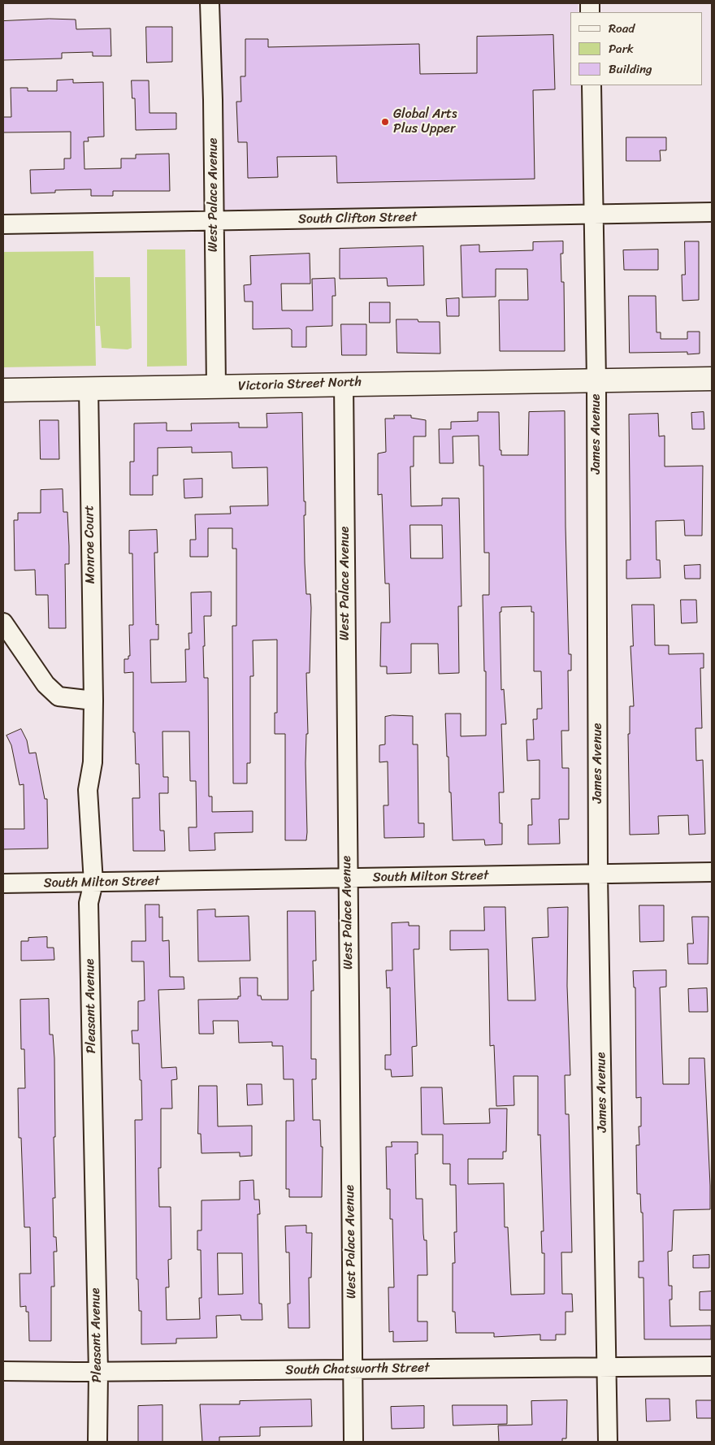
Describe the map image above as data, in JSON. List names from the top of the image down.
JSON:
{
  "streets": {
    "street": [
      "West Palace Avenue",
      "South Clifton Street",
      "Victoria Street North",
      "James Avenue",
      "Monroe Court",
      "South Milton Street",
      "Pleasant Avenue",
      "South Chatsworth Street"
    ]
  },
  "crossings": [
    ["West Palace Avenue", "South Clifton Street"],
    ["West Palace Avenue", "Victoria Street North"],
    ["West Palace Avenue", "South Milton Street"],
    ["West Palace Avenue", "South Chatsworth Street"],
    ["South Clifton Street", "James Avenue"],
    ["Victoria Street North", "James Avenue"],
    ["Victoria Street North", "Monroe Court"],
    ["James Avenue", "South Milton Street"],
    ["James Avenue", "South Chatsworth Street"],
    ["Monroe Court", "Pleasant Avenue"],
    ["South Milton Street", "Pleasant Avenue"],
    ["Pleasant Avenue", "South Chatsworth Street"]
  ],
  "places": ["Global Arts Plus Upper"],
  "legend": ["Road", "Park", "Building"]
}
